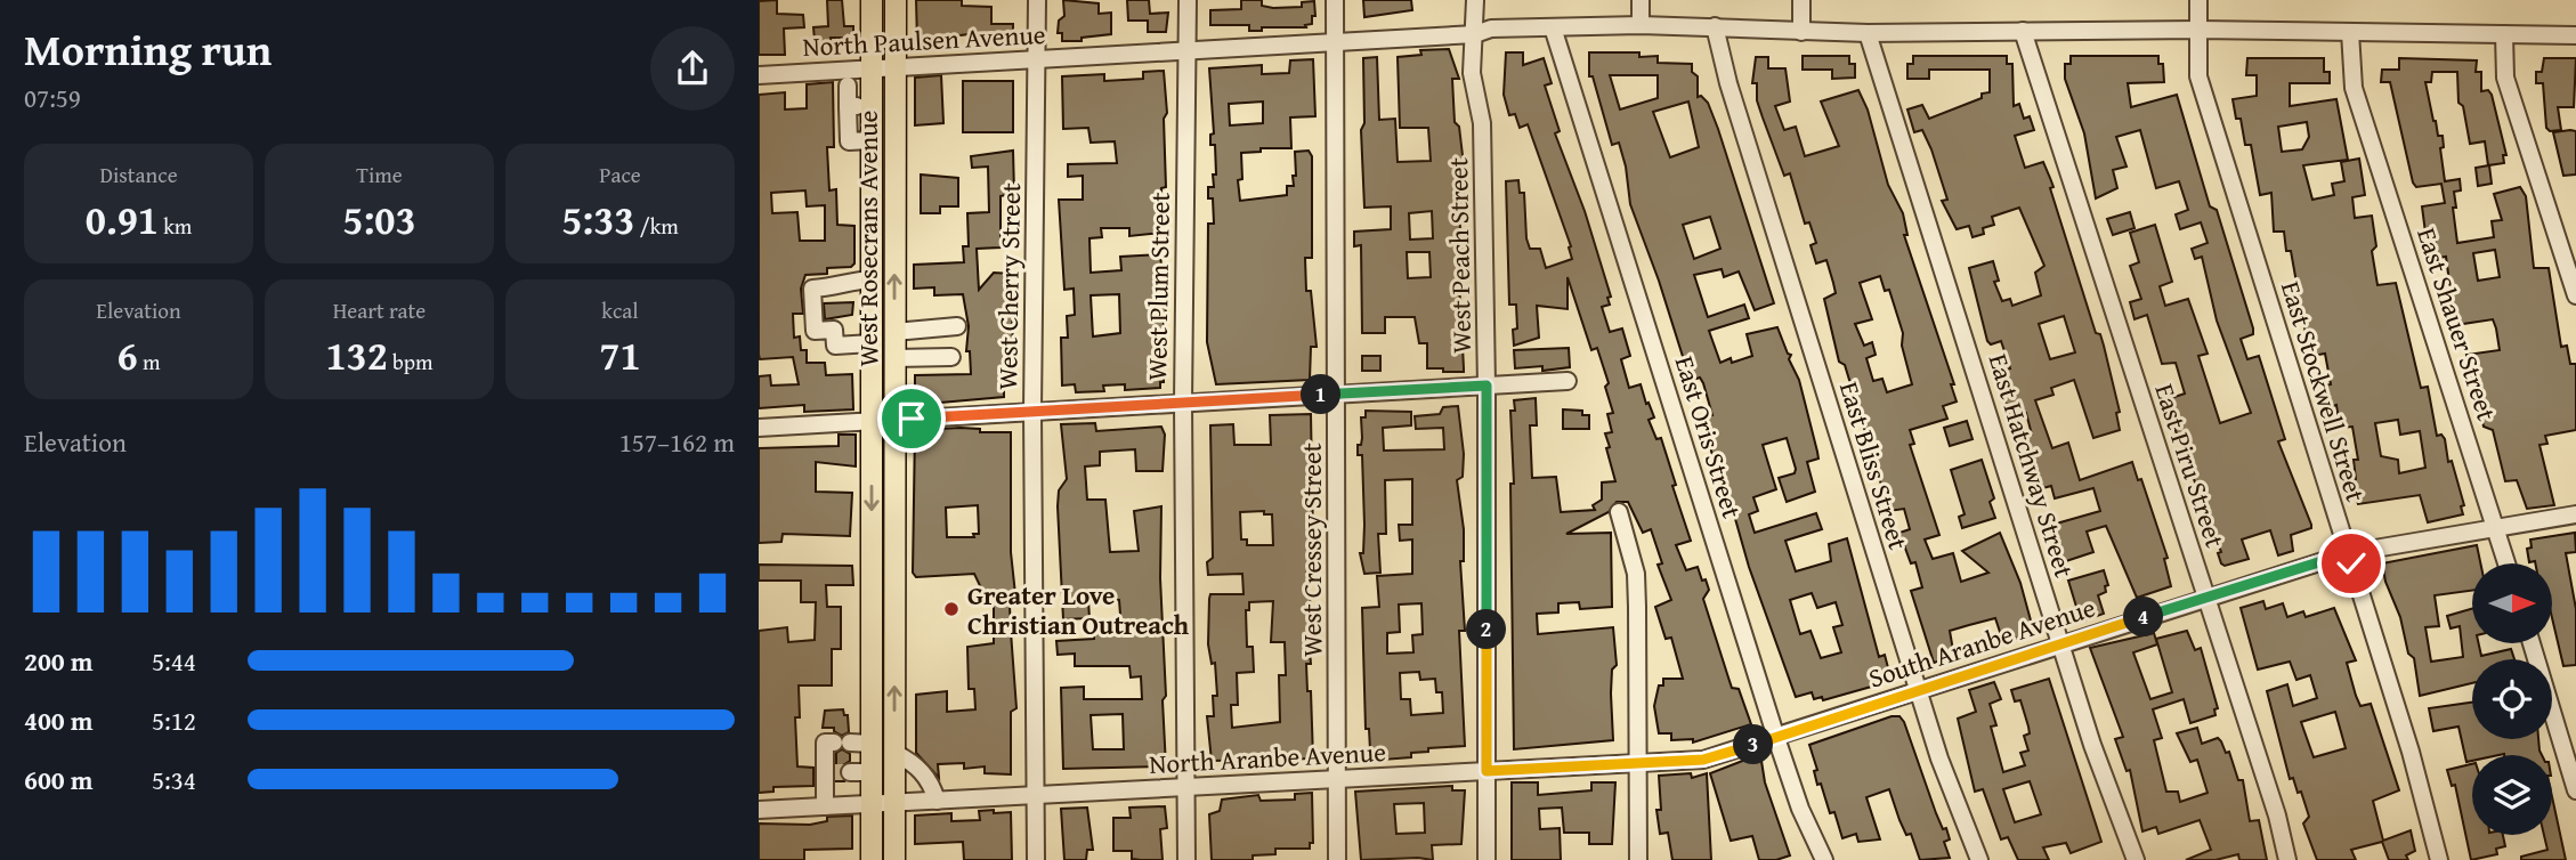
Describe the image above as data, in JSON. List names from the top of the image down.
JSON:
{
  "streets": {
    "main road": ["West Rosecrans Avenue"],
    "street": [
      "North Paulsen Avenue",
      "West Peach Street",
      "West Cherry Street",
      "West Plum Street",
      "East Shauer Street",
      "East Stockwell Street",
      "East Oris Street",
      "East Bliss Street",
      "East Hatchway Street",
      "East Piru Street",
      "West Cressey Street",
      "South Aranbe Avenue",
      "North Aranbe Avenue"
    ]
  },
  "crossings": [
    ["North Paulsen Avenue", "West Rosecrans Avenue"],
    ["North Paulsen Avenue", "West Peach Street"],
    ["North Paulsen Avenue", "West Cherry Street"],
    ["North Paulsen Avenue", "West Plum Street"],
    ["North Paulsen Avenue", "East Shauer Street"],
    ["North Paulsen Avenue", "East Stockwell Street"],
    ["North Paulsen Avenue", "East Oris Street"],
    ["North Paulsen Avenue", "East Bliss Street"],
    ["North Paulsen Avenue", "East Hatchway Street"],
    ["North Paulsen Avenue", "East Piru Street"],
    ["North Paulsen Avenue", "West Cressey Street"],
    ["West Rosecrans Avenue", "North Aranbe Avenue"],
    ["West Peach Street", "North Aranbe Avenue"],
    ["West Cherry Street", "North Aranbe Avenue"],
    ["West Plum Street", "North Aranbe Avenue"],
    ["East Shauer Street", "South Aranbe Avenue"],
    ["East Stockwell Street", "South Aranbe Avenue"],
    ["East Oris Street", "South Aranbe Avenue"],
    ["East Oris Street", "North Aranbe Avenue"],
    ["East Bliss Street", "South Aranbe Avenue"],
    ["East Hatchway Street", "South Aranbe Avenue"],
    ["East Piru Street", "South Aranbe Avenue"],
    ["West Cressey Street", "North Aranbe Avenue"],
    ["South Aranbe Avenue", "North Aranbe Avenue"]
  ],
  "places": ["Greater Love Christian Outreach"],
  "north": "right",
  "page": {
    "heading": ["Morning run", "07:59"],
    "stats": [
      ["Distance", "0.91 km"],
      ["Time", "5:03"],
      ["Pace", "5:33 /km"],
      ["Elevation", "6 m"],
      ["Heart rate", "132 bpm"],
      ["kcal", "71"]
    ],
    "pins": [
      "1",
      "4",
      "2",
      "3"
    ],
    "chart": ["Elevation", "157–162 m"],
    "list": [
      {
        "name": "200 m",
        "note": "5:44"
      },
      {
        "name": "400 m",
        "note": "5:12"
      },
      {
        "name": "600 m",
        "note": "5:34"
      }
    ]
  }
}
